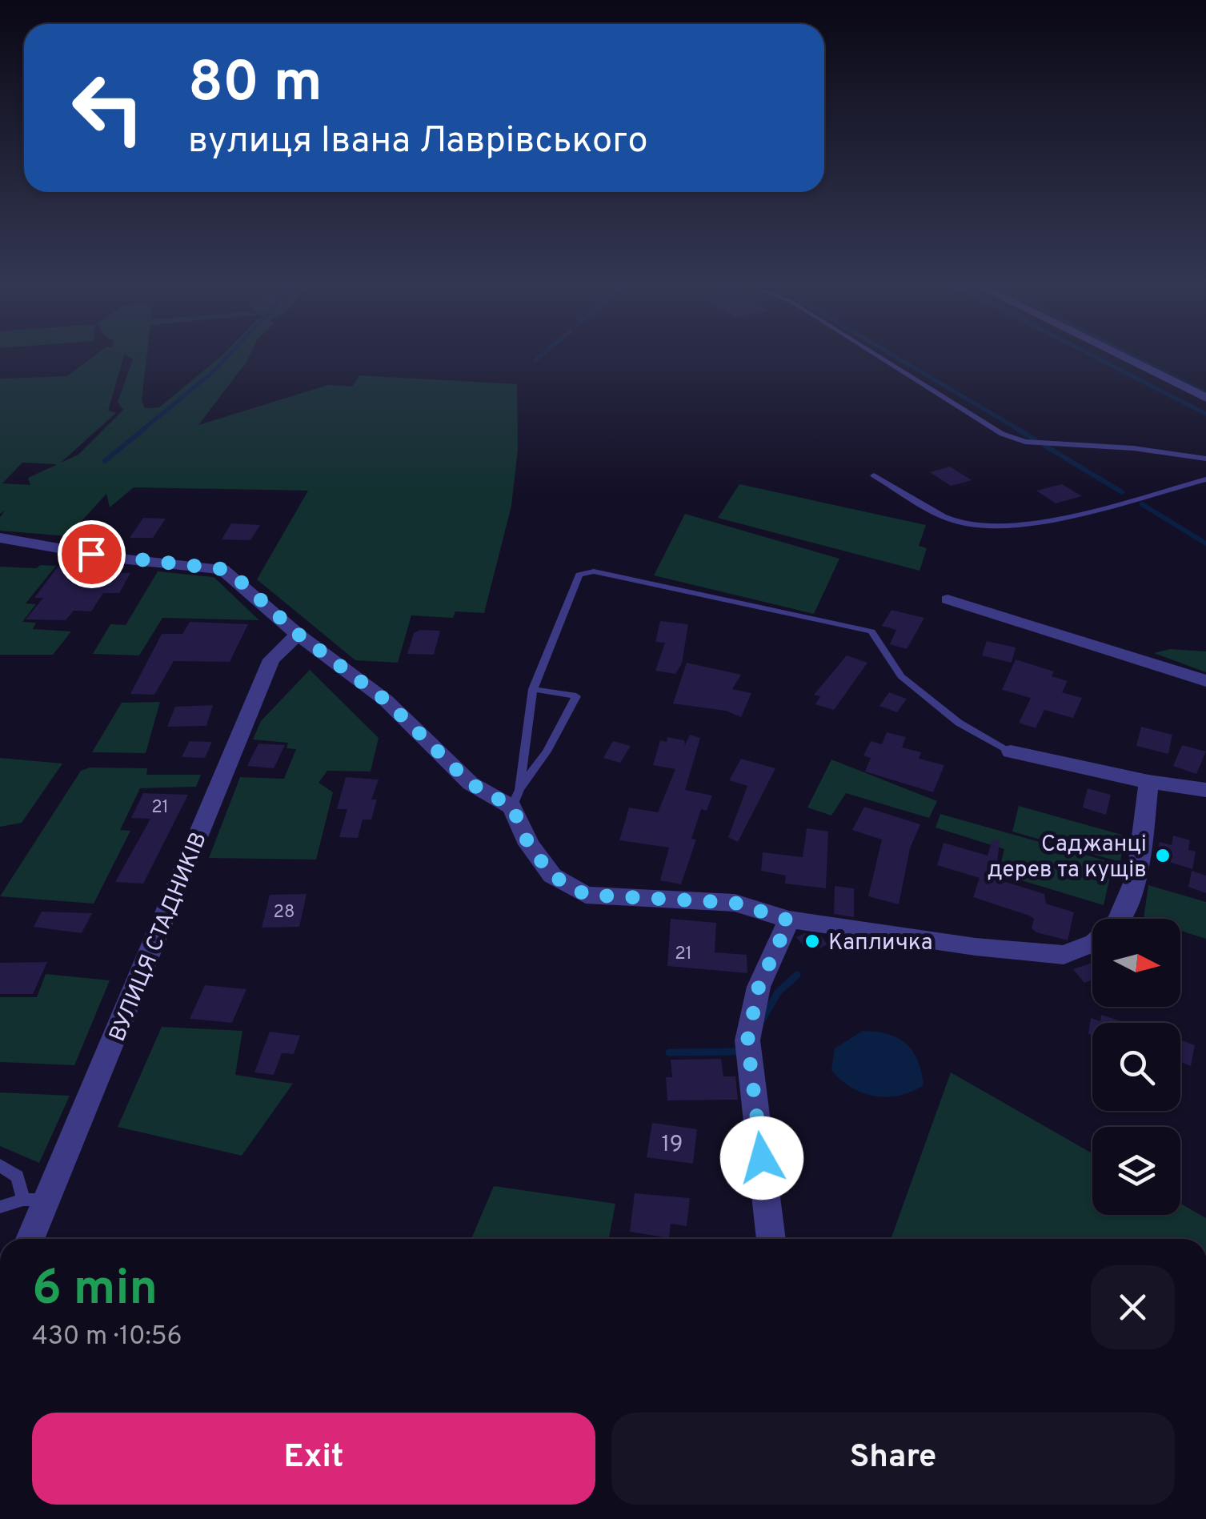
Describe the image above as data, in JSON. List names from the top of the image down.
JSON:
{
  "streets": {
    "street": ["ВУЛИЦЯ СТАДНИКІВ"]
  },
  "places": ["Саджанці дерев та кущів", "Капличка"],
  "house_numbers": [
    "21",
    "28",
    "21",
    "19"
  ],
  "north": "right",
  "page": {
    "turn": ["80 m", "вулиця Івана Лаврівського"],
    "heading": ["6 min", "430 m · 10:56"],
    "buttons": ["Exit", "Share"]
  }
}
